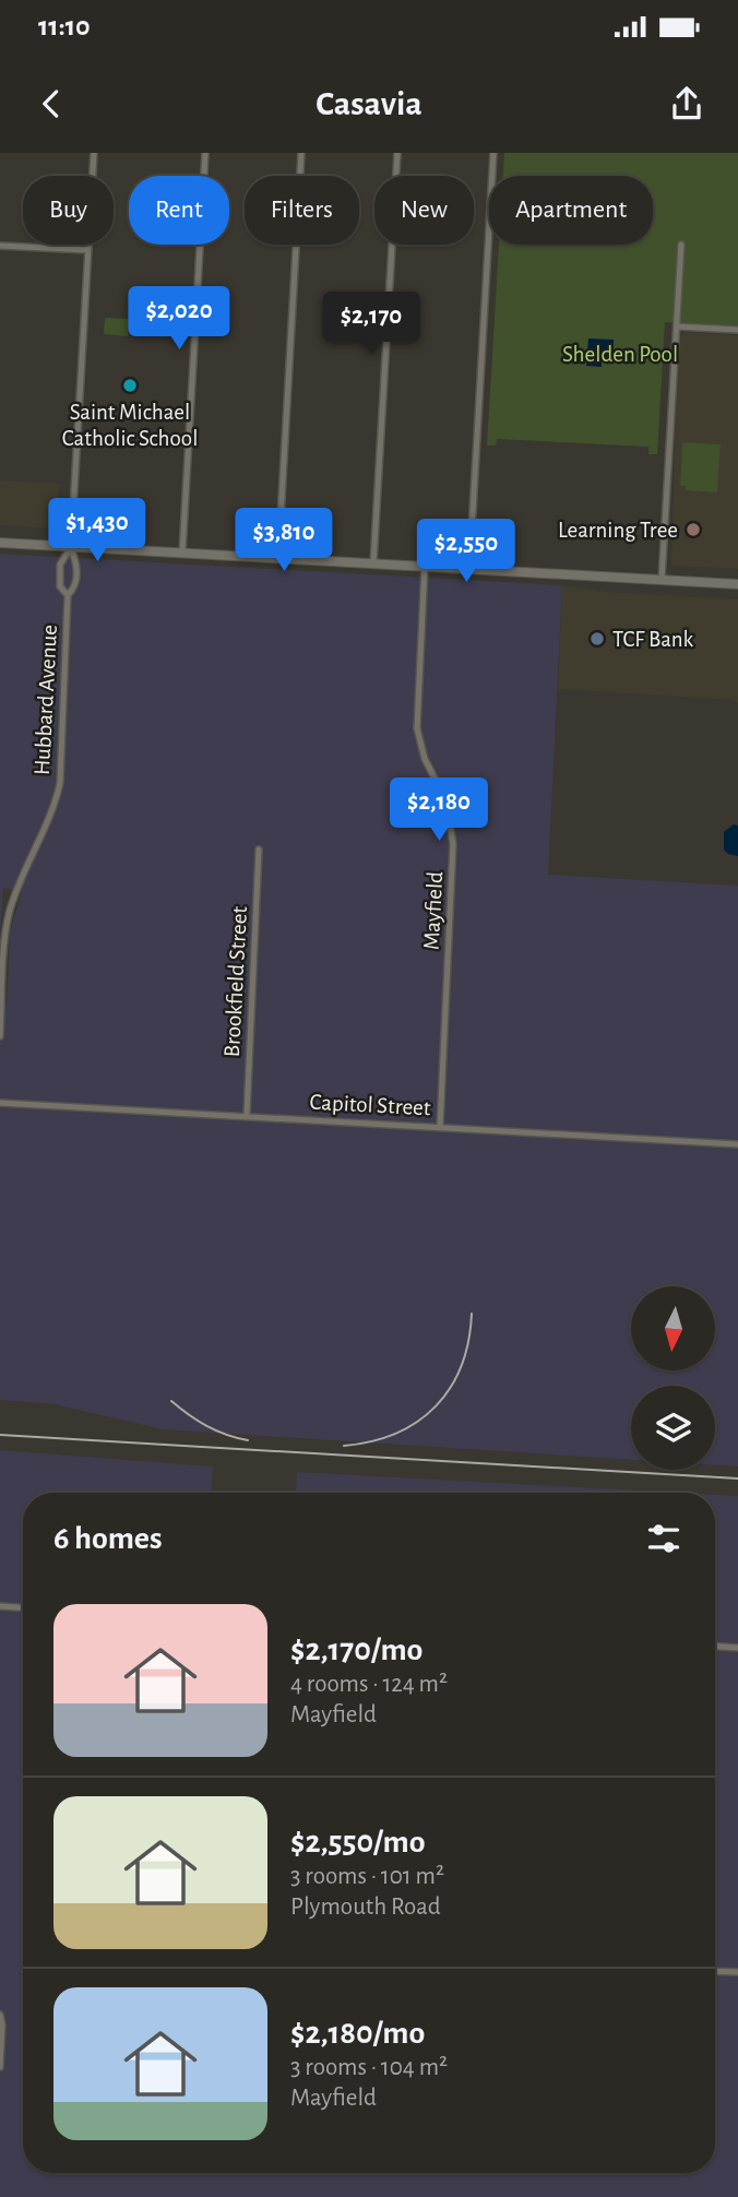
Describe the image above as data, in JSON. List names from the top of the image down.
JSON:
{
  "streets": {
    "street": [
      "Hubbard Avenue",
      "Mayfield",
      "Brookfield Street",
      "Capitol Street"
    ]
  },
  "crossings": [
    ["Mayfield", "Capitol Street"],
    ["Brookfield Street", "Capitol Street"]
  ],
  "parks": ["Shelden Pool"],
  "places": ["Saint Michael Catholic School", "Learning Tree", "TCF Bank"],
  "north": "bottom",
  "page": {
    "status": "11:10",
    "header": "Casavia",
    "chip": [
      "Buy",
      "Rent",
      "Filters",
      "New",
      "Apartment"
    ],
    "price": [
      "$2,020",
      "$2,170",
      "$1,430",
      "$3,810",
      "$2,550",
      "$2,180"
    ],
    "heading": "6 homes",
    "list": [
      {
        "name": "$2,170/mo",
        "note": "4 rooms · 124 m² · Mayfield"
      },
      {
        "name": "$2,550/mo",
        "note": "3 rooms · 101 m² · Plymouth Road"
      },
      {
        "name": "$2,180/mo",
        "note": "3 rooms · 104 m² · Mayfield"
      }
    ]
  }
}
